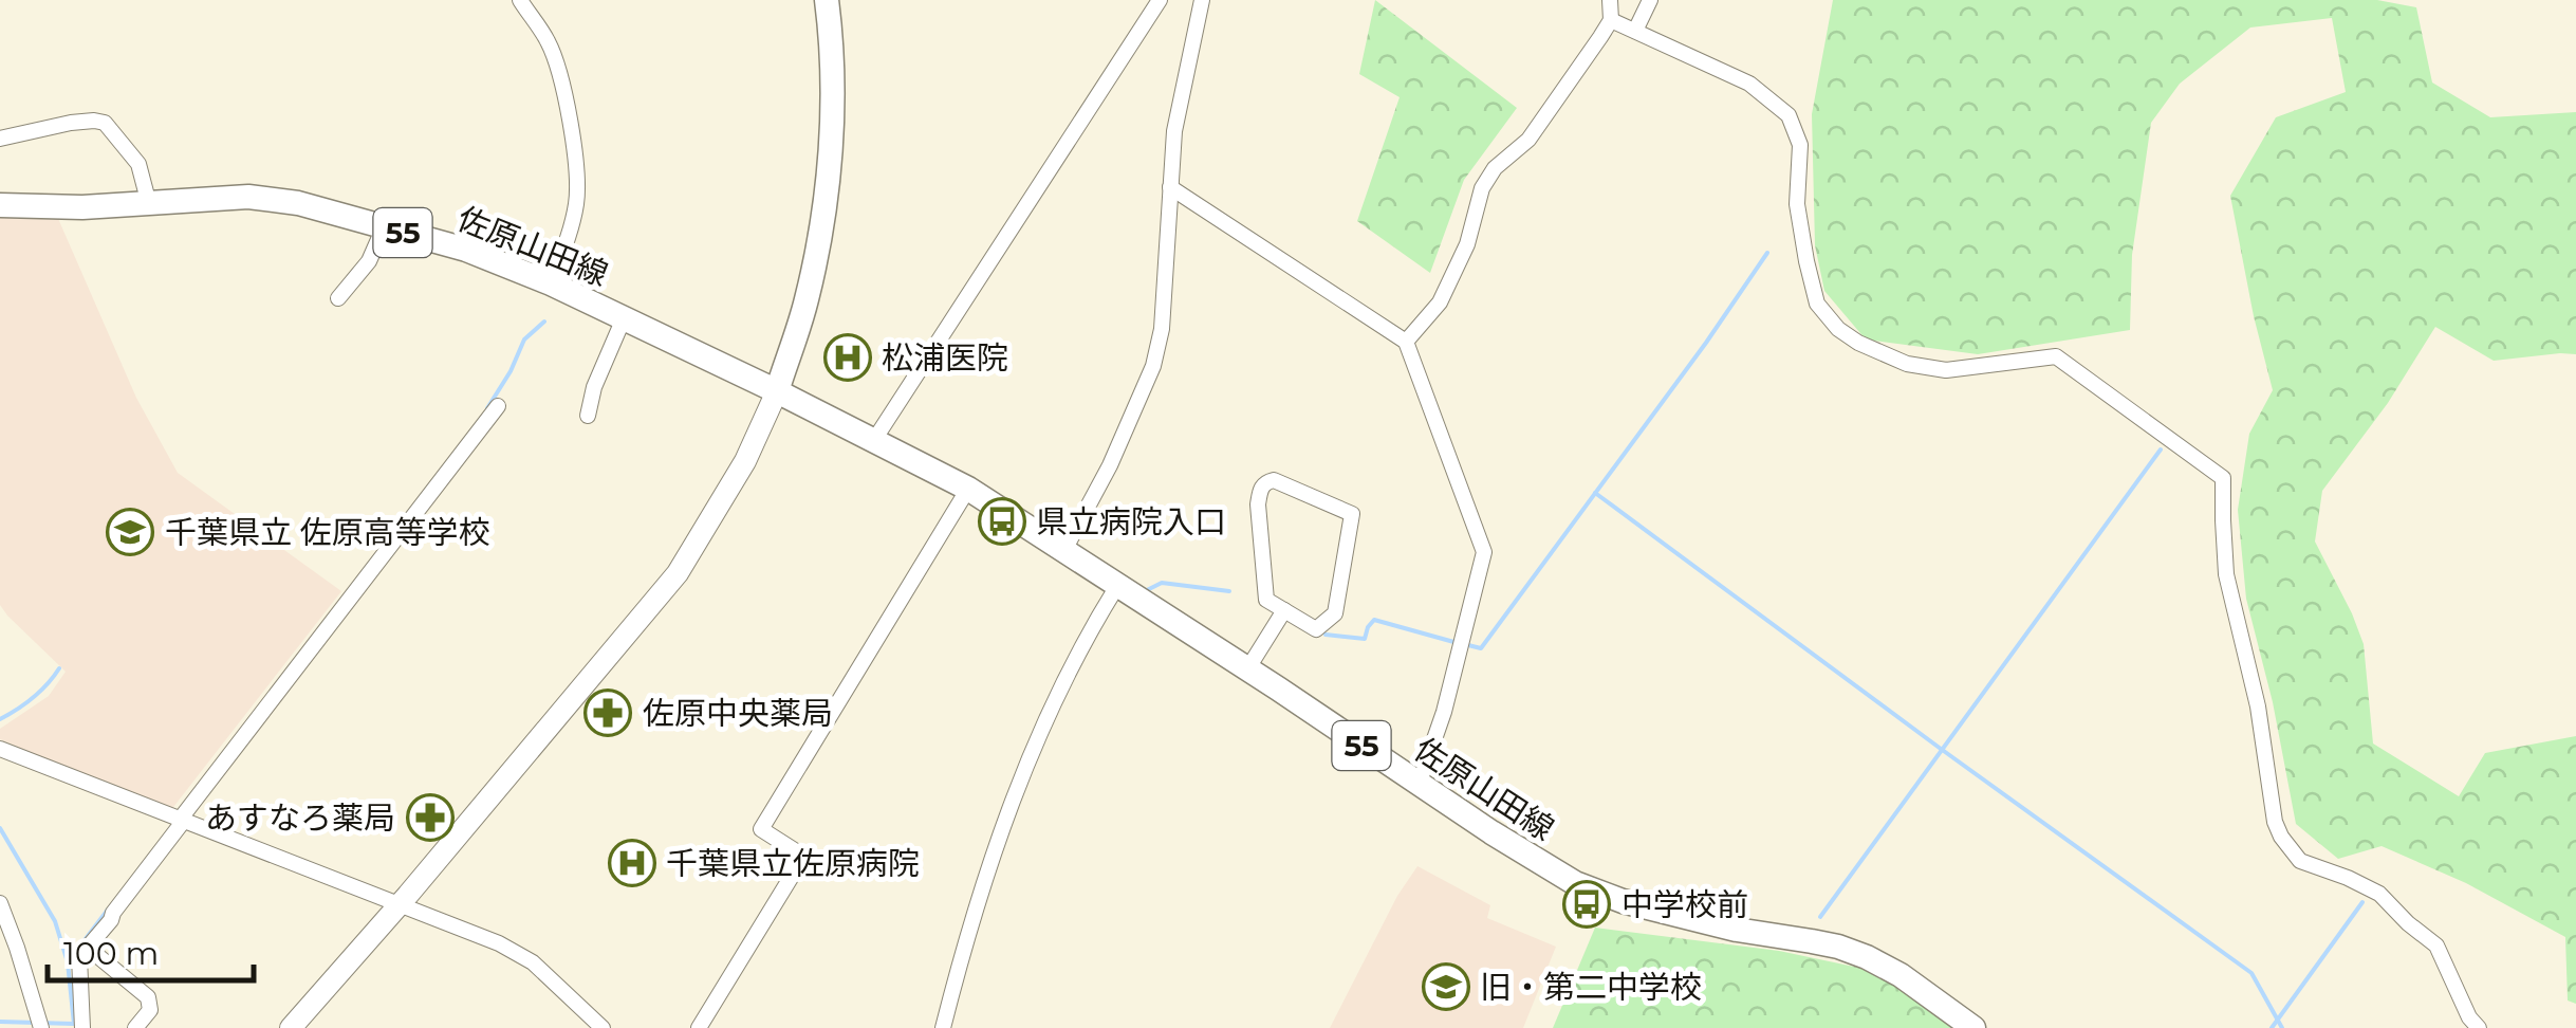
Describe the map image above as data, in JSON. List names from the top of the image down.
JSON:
{
  "streets": {
    "main road": ["55", "佐原山田線"]
  },
  "places": {
    "hospital": ["松浦医院", "千葉県立佐原病院"],
    "bus stop": ["県立病院入口", "中学校前"],
    "school or university": ["千葉県立 佐原高等学校", "旧・第二中学校"],
    "pharmacy": ["佐原中央薬局", "あすなろ薬局"]
  },
  "scale_bar": "100 m"
}
